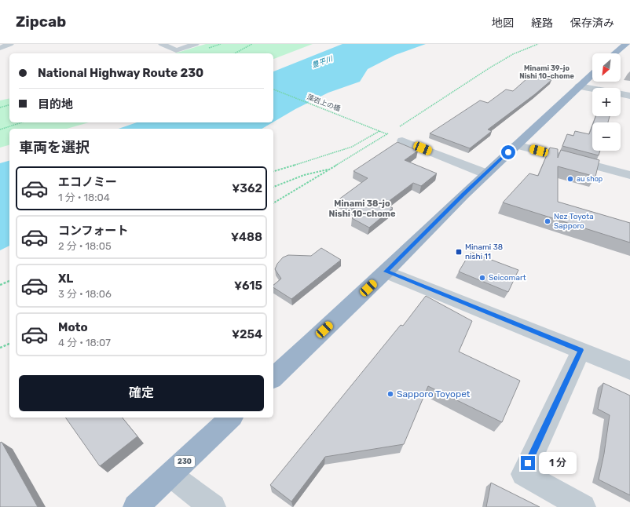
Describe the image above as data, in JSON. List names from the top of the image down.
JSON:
{
  "streets": {
    "highway": ["230"],
    "path": ["藻岩上の橋"]
  },
  "districts": ["Minami 39-jo Nishi 10-chome", "Minami 38-jo Nishi 10-chome"],
  "water": ["豊平川"],
  "places": {
    "other": [
      "au shop",
      "Nez Toyota Sapporo",
      "Seicomart",
      "Sapporo Toyopet"
    ],
    "transit": ["Minami 38 nishi 11"]
  },
  "north": "bottom left",
  "page": {
    "header": "Zipcab",
    "nav": ["地図", "経路", "保存済み"],
    "map_buttons": ["+", "−"],
    "banner": ["National Highway Route 230", "目的地"],
    "heading": "車両を選択",
    "list": [
      {
        "name": "エコノミー",
        "note": "1 分 · 18:04",
        "value": "¥362"
      },
      {
        "name": "コンフォート",
        "note": "2 分 · 18:05",
        "value": "¥488"
      },
      {
        "name": "XL",
        "note": "3 分 · 18:06",
        "value": "¥615"
      },
      {
        "name": "Moto",
        "note": "4 分 · 18:07",
        "value": "¥254"
      }
    ],
    "buttons": "確定",
    "bubble": "1 分"
  }
}
